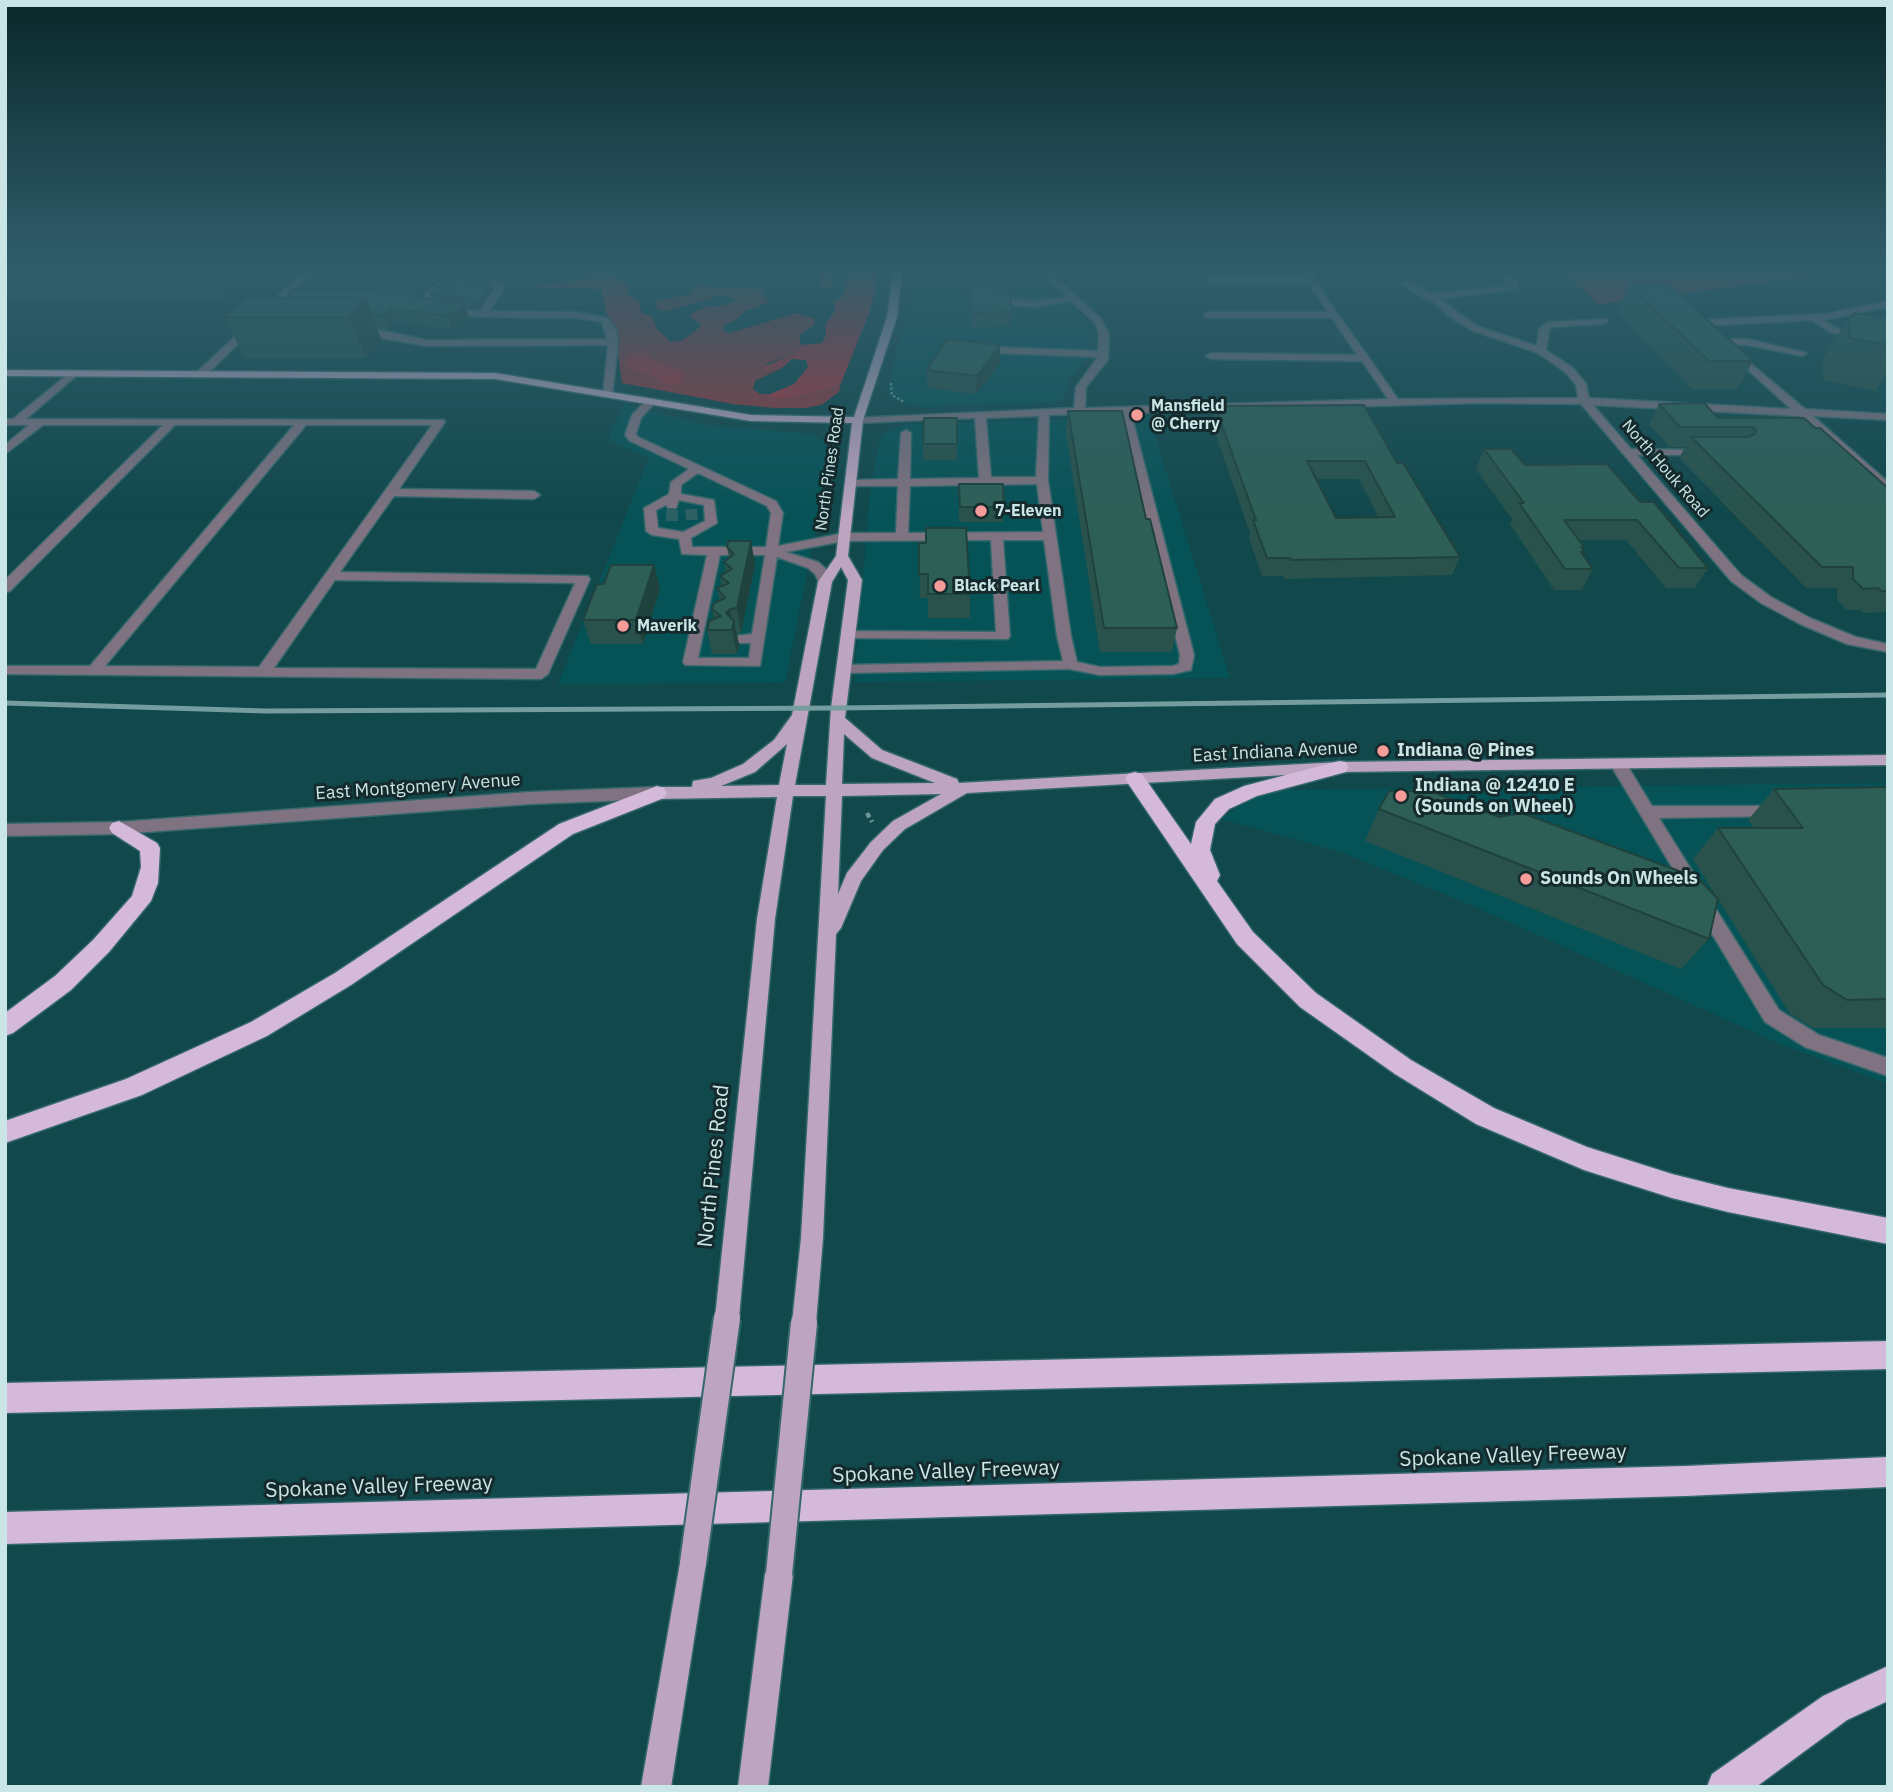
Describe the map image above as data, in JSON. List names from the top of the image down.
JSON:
{
  "streets": {
    "highway": ["Spokane Valley Freeway"],
    "main road": ["North Pines Road", "East Indiana Avenue", "East Montgomery Avenue"],
    "street": ["North Houk Road"]
  },
  "crossings": [
    ["North Pines Road", "East Indiana Avenue"],
    ["North Pines Road", "East Montgomery Avenue"],
    ["East Indiana Avenue", "East Montgomery Avenue"]
  ],
  "places": [
    "Mansfield @ Cherry",
    "7-Eleven",
    "Black Pearl",
    "Maverik",
    "Indiana @ Pines",
    "Indiana @ 12410 E (Sounds on Wheel)",
    "Sounds On Wheels"
  ]
}
